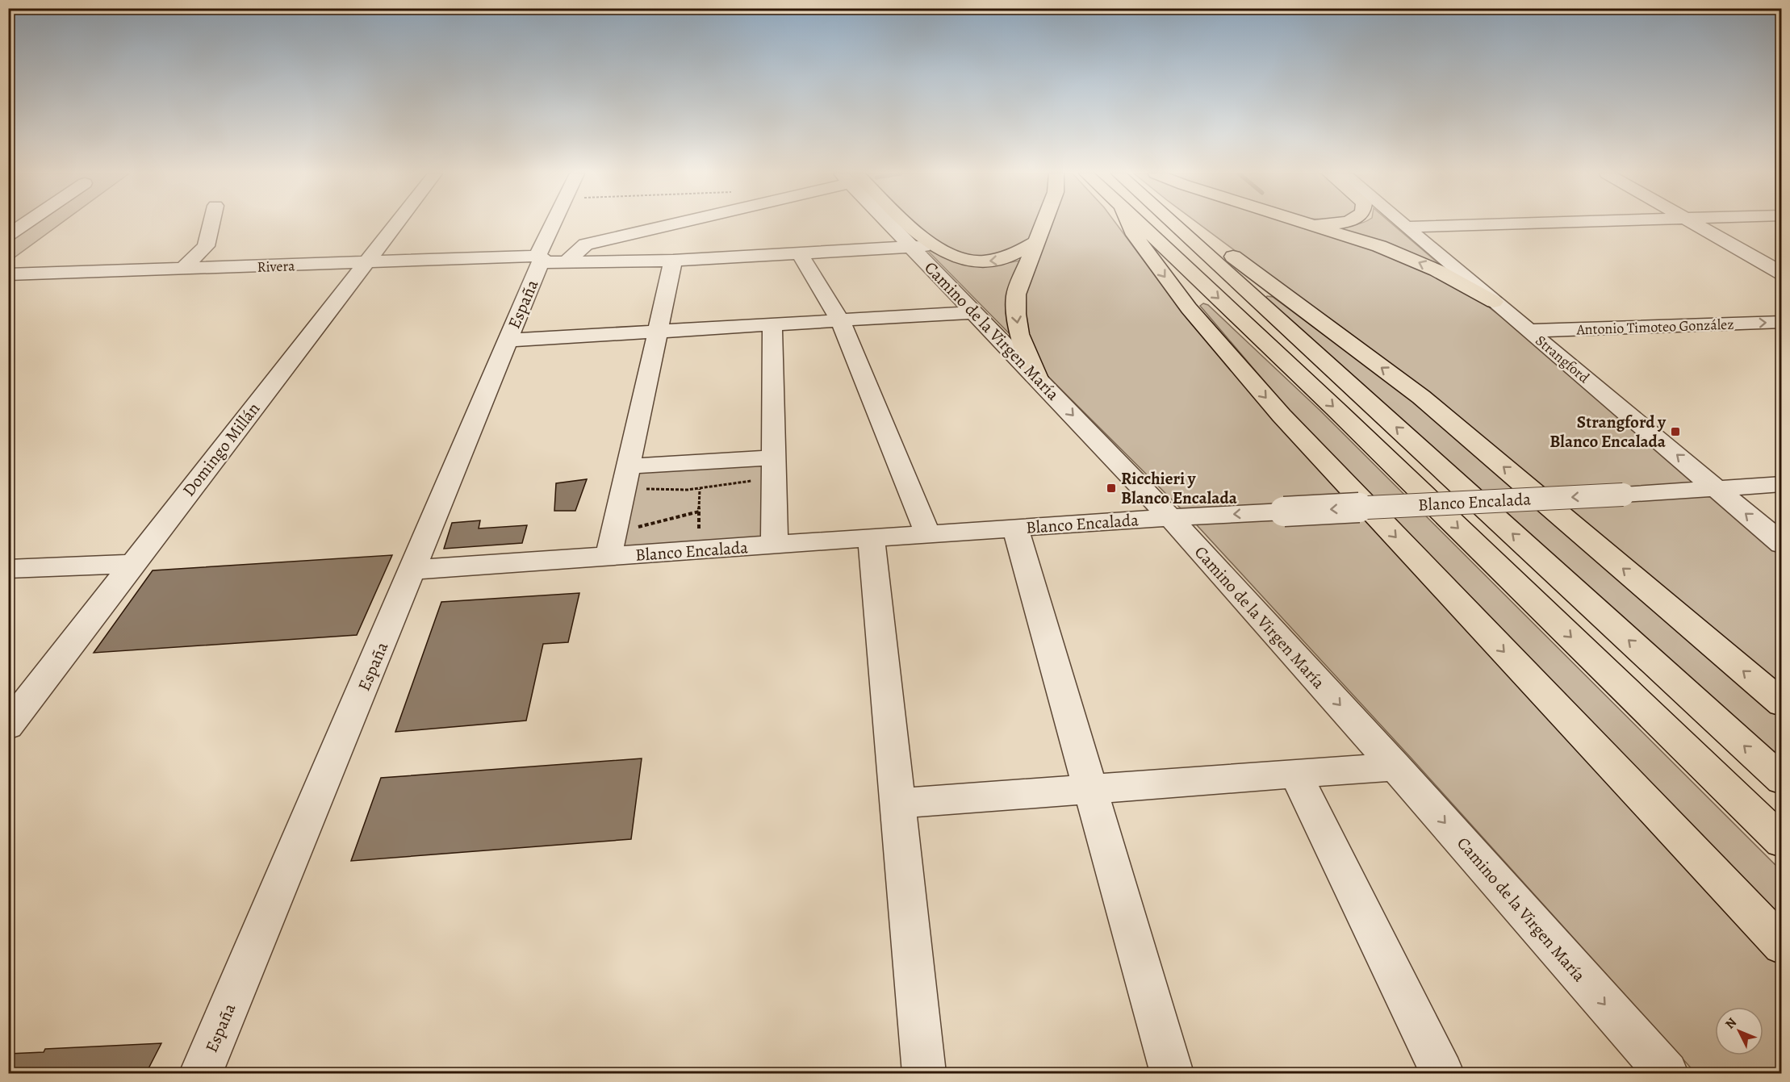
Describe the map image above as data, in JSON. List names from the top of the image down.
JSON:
{
  "streets": {
    "street": [
      "Rivera",
      "España",
      "Antonio Timoteo González",
      "Camino de la Virgen María",
      "Strangford",
      "Domingo Millán",
      "Blanco Encalada"
    ]
  },
  "crossings": [
    ["Rivera", "España"],
    ["Rivera", "Camino de la Virgen María"],
    ["Rivera", "Domingo Millán"],
    ["España", "Blanco Encalada"],
    ["Antonio Timoteo González", "Strangford"],
    ["Camino de la Virgen María", "Blanco Encalada"],
    ["Strangford", "Blanco Encalada"]
  ],
  "one_way": ["Antonio Timoteo González", "Blanco Encalada"],
  "places": {
    "transit": ["Strangford y Blanco Encalada", "Ricchieri y Blanco Encalada"]
  },
  "north": "top left"
}
